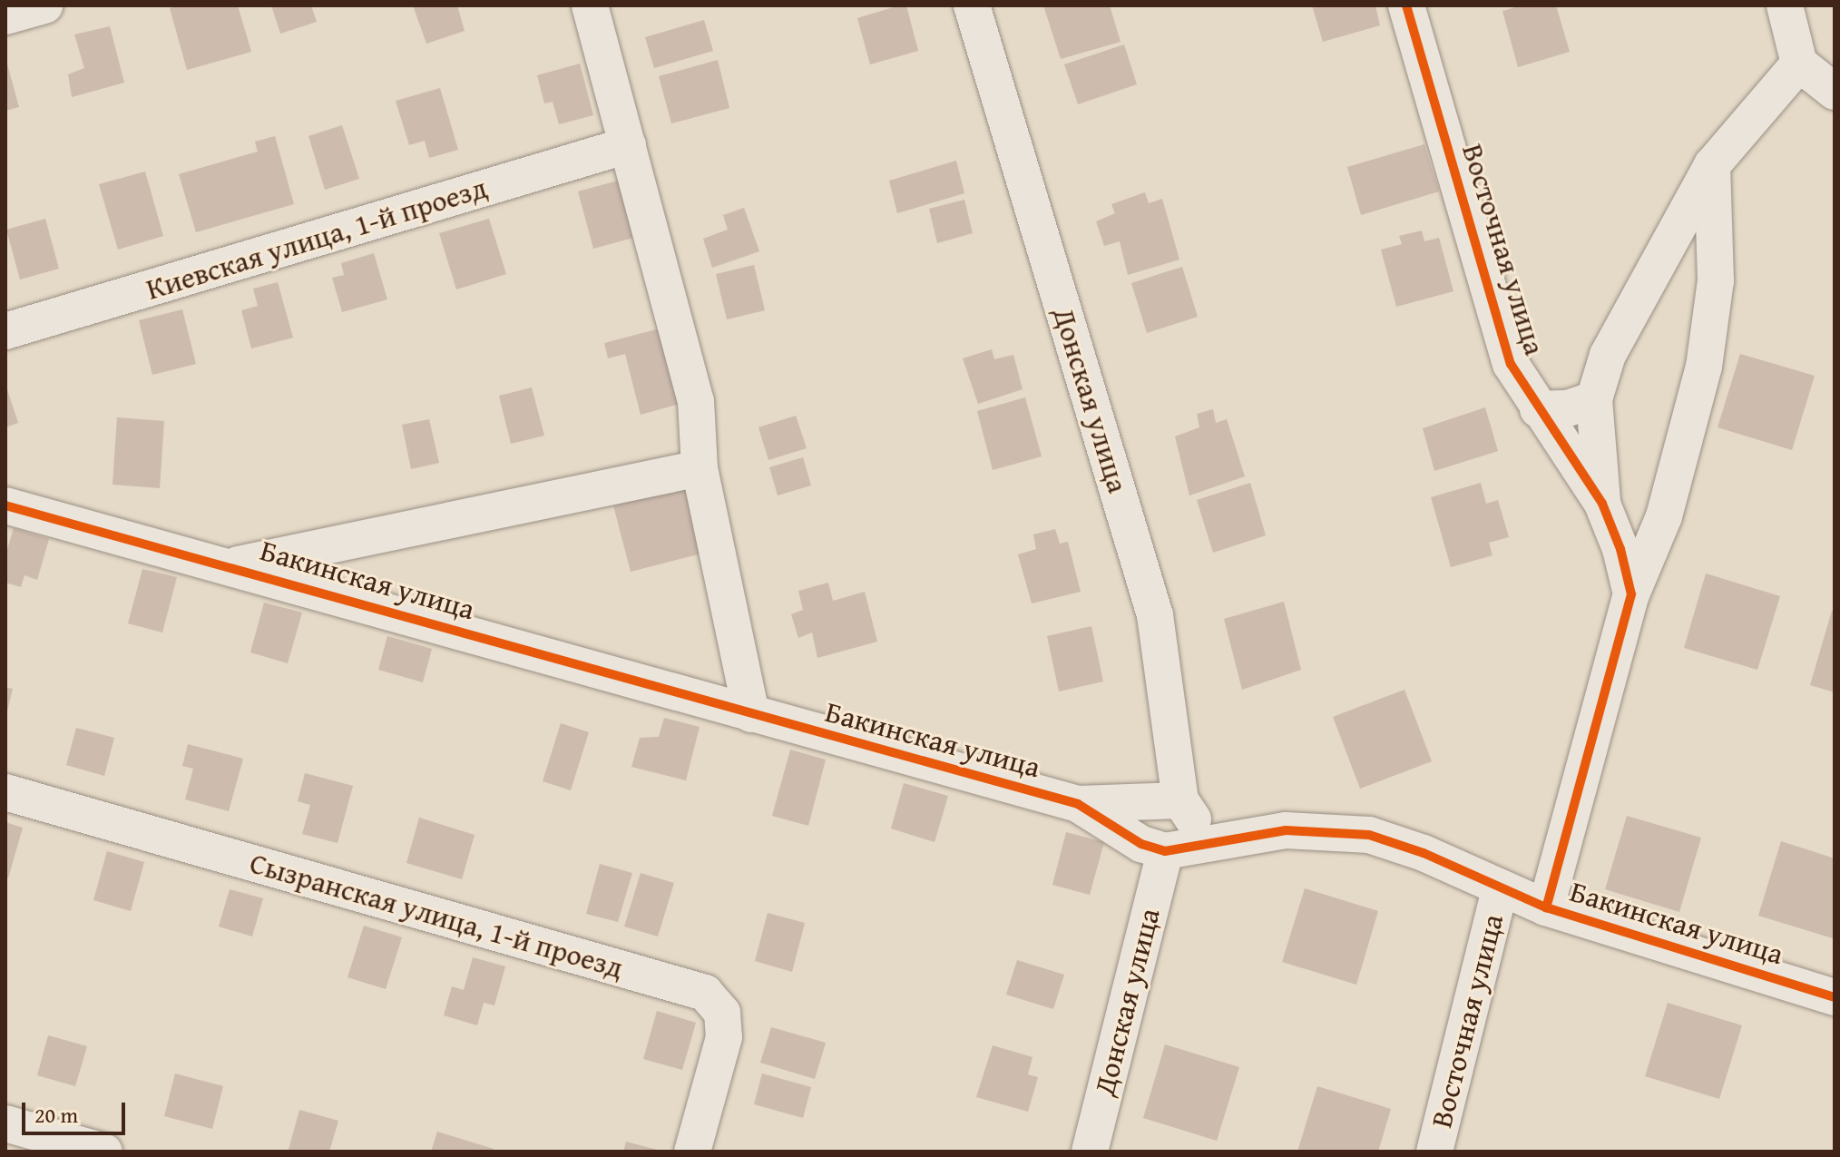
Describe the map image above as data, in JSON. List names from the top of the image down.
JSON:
{
  "streets": {
    "street": [
      "Киевская улица, 1-й проезд",
      "Восточная улица",
      "Донская улица",
      "Бакинская улица",
      "Сызранская улица, 1-й проезд"
    ]
  },
  "crossings": [
    ["Восточная улица", "Бакинская улица"],
    ["Донская улица", "Бакинская улица"]
  ],
  "scale_bar": "20 m"
}
